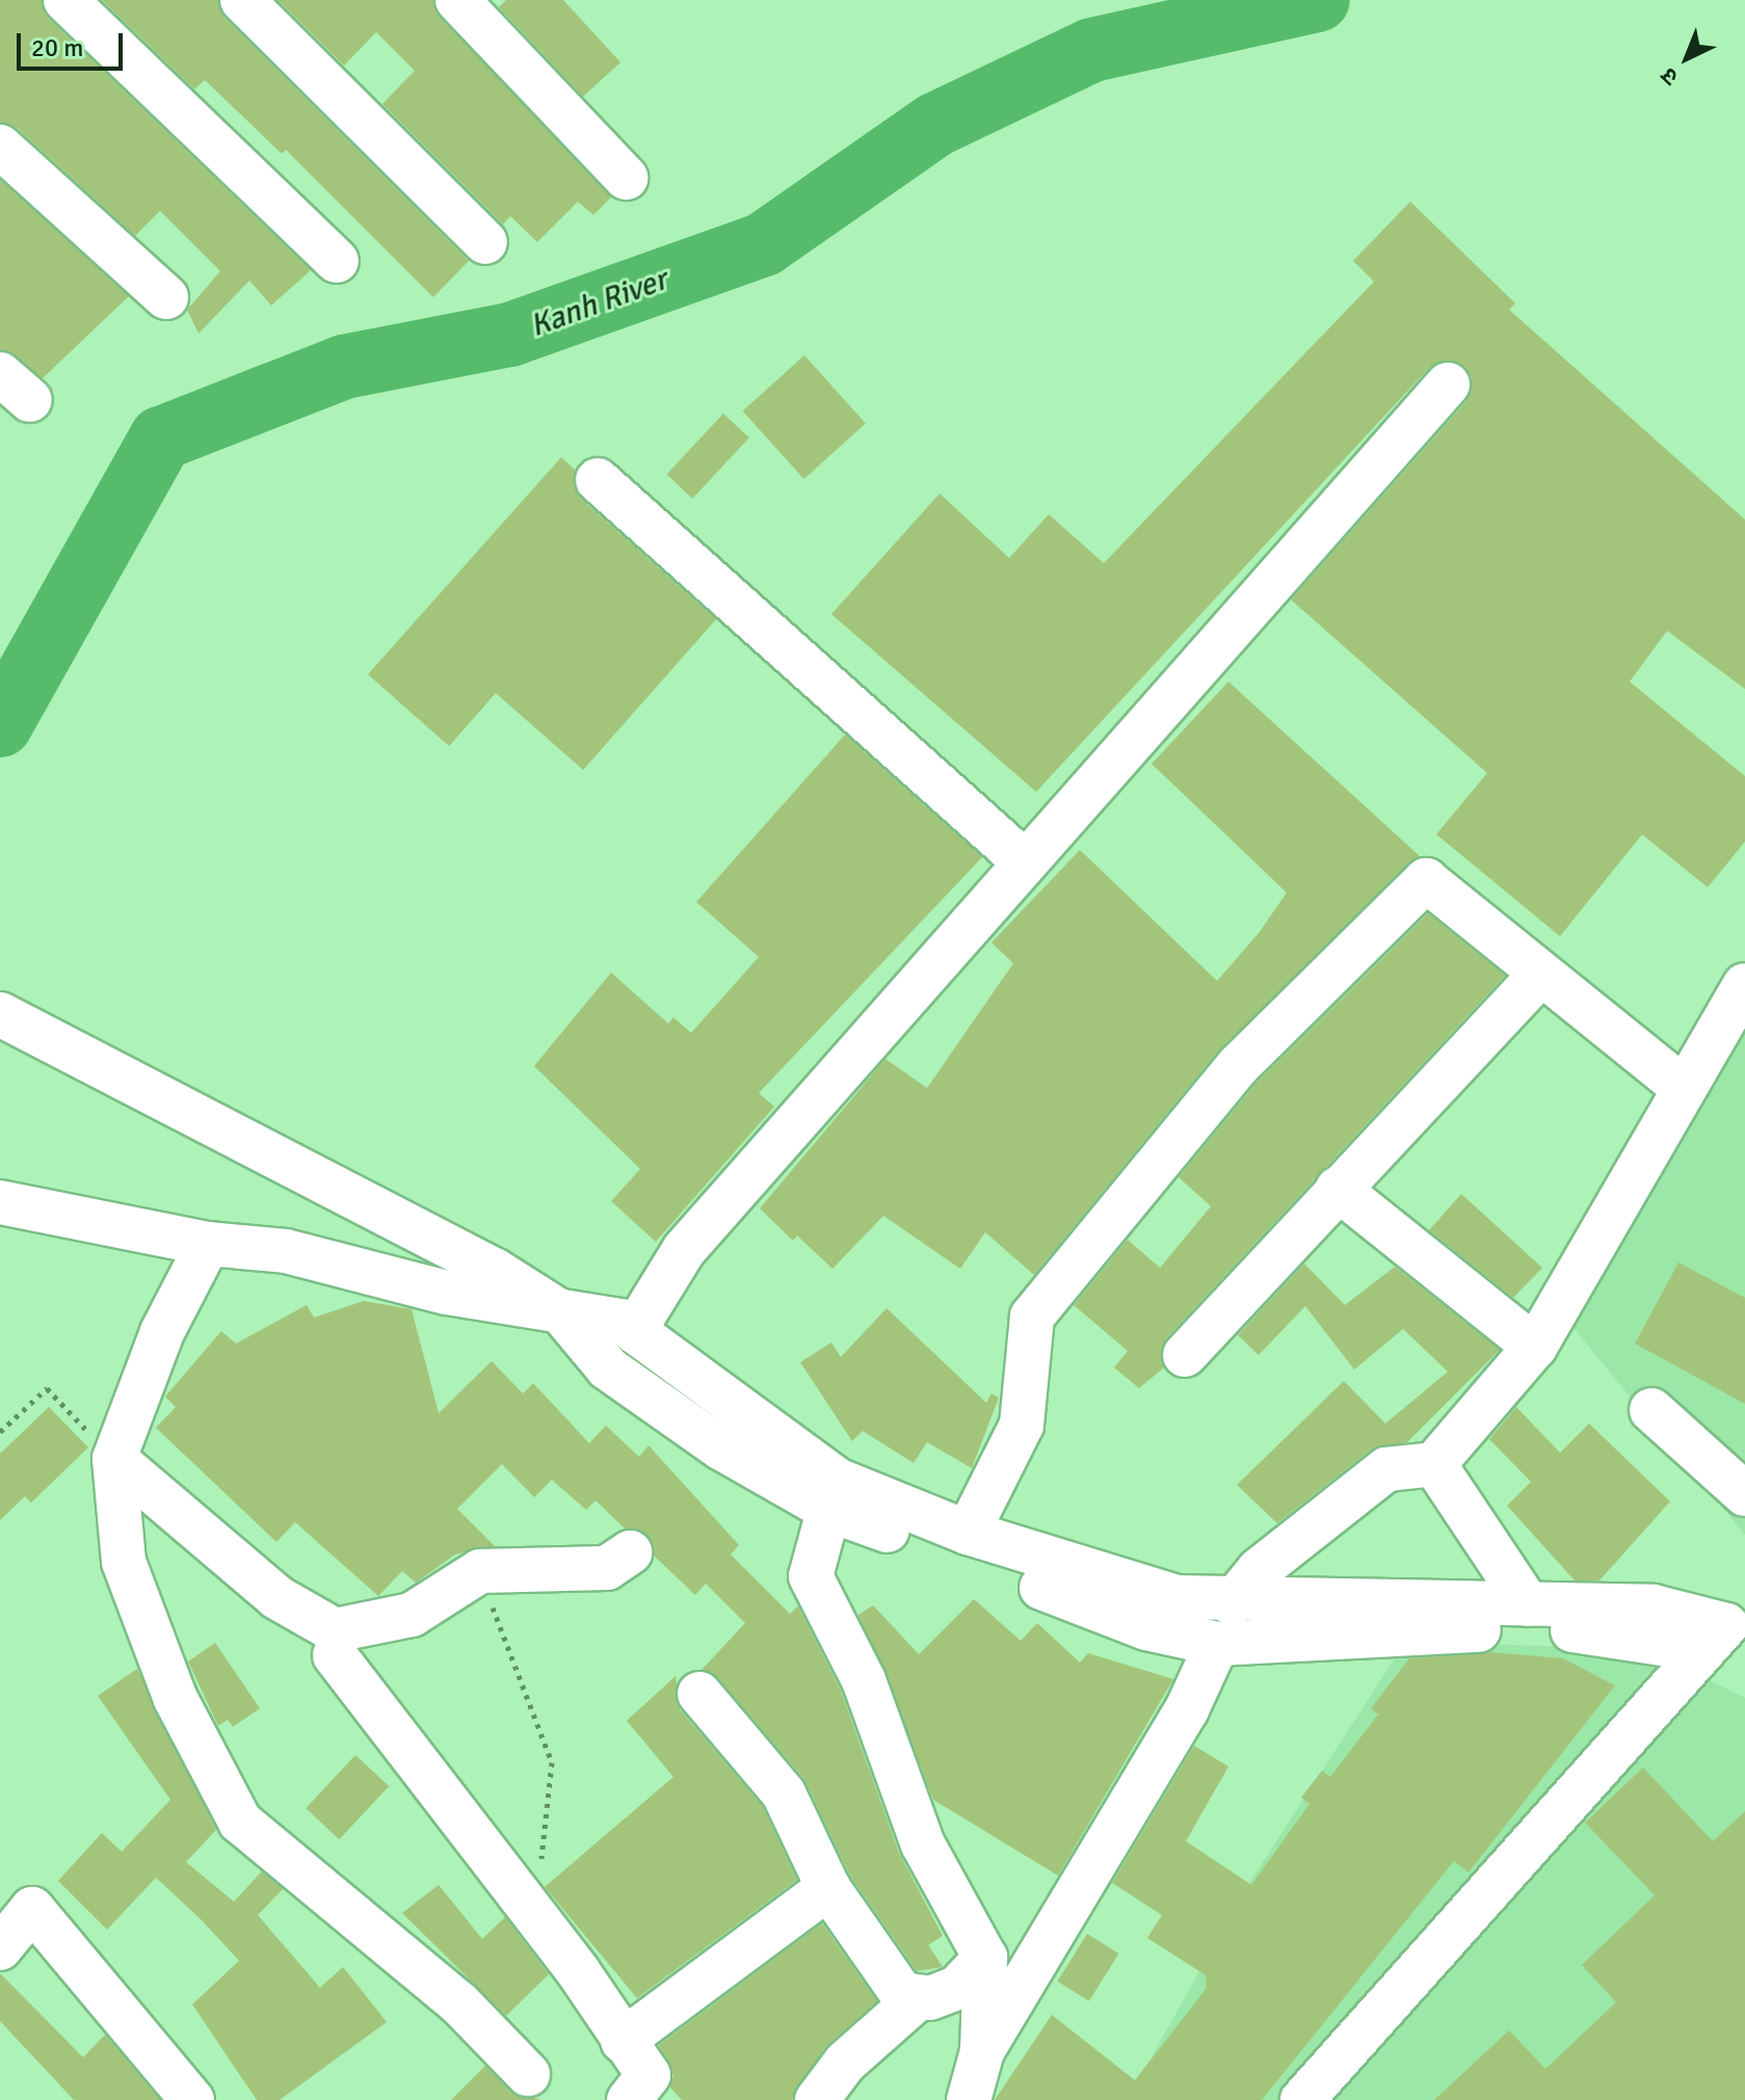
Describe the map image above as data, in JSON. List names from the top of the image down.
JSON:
{
  "water": ["Kanh River"],
  "scale_bar": "20 m",
  "north": "bottom left"
}
